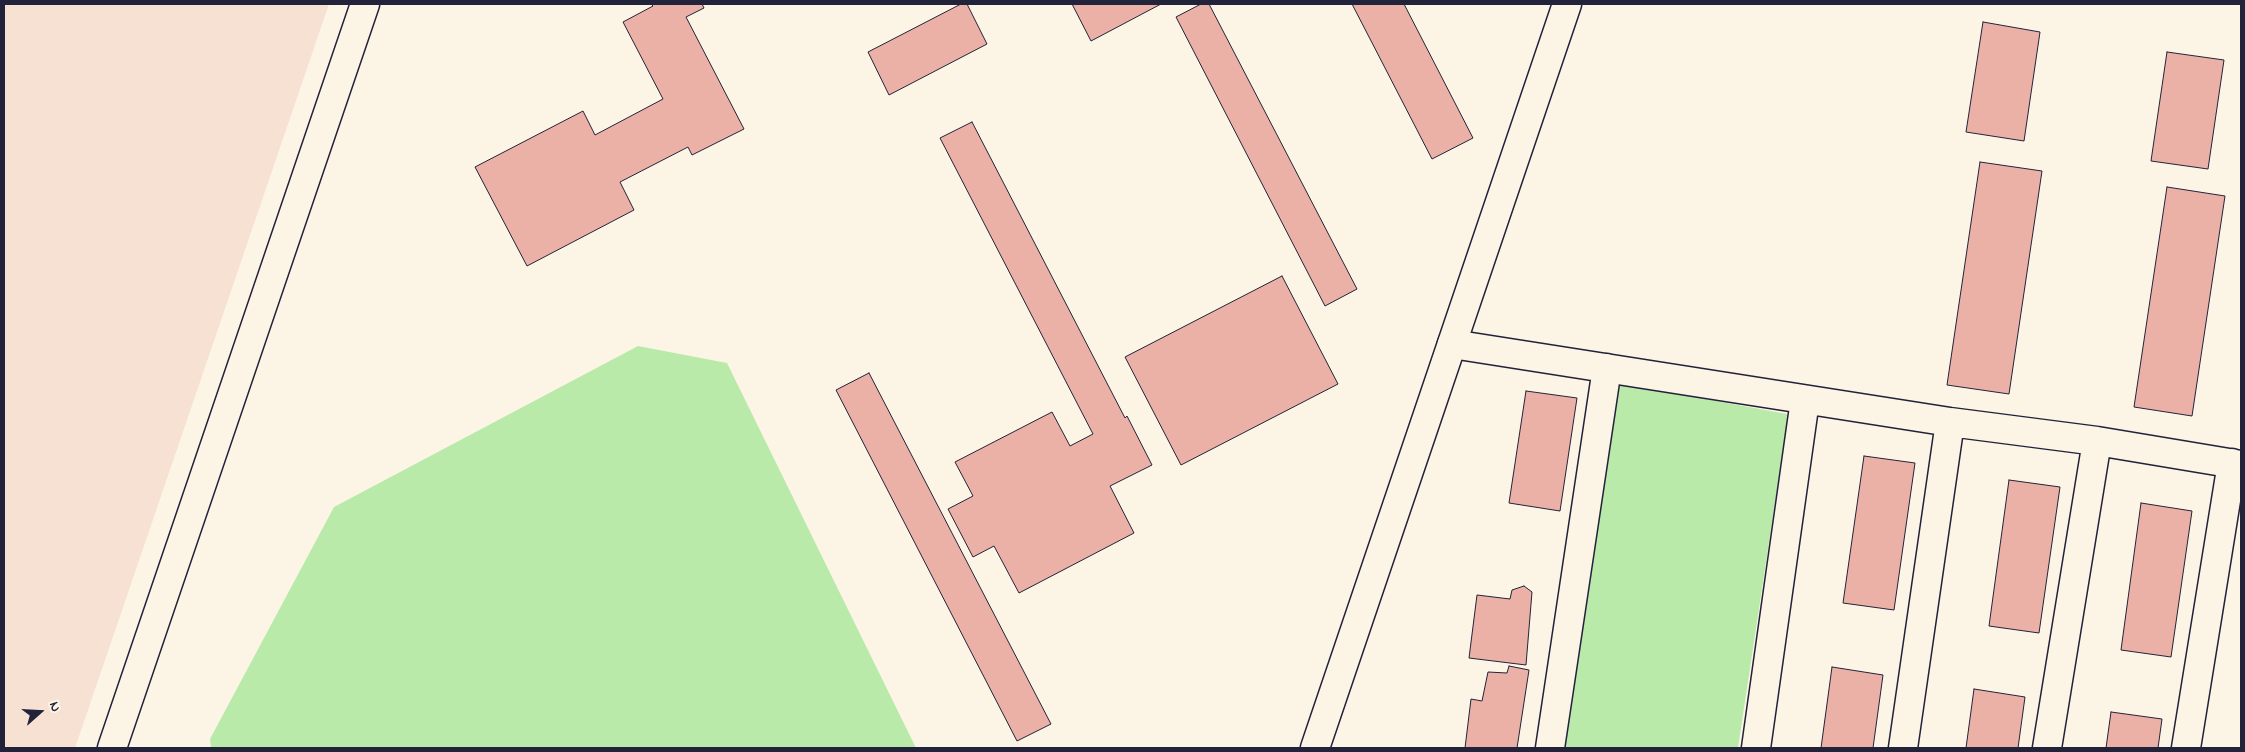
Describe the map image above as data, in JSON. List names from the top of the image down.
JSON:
{
  "north": "right"
}
